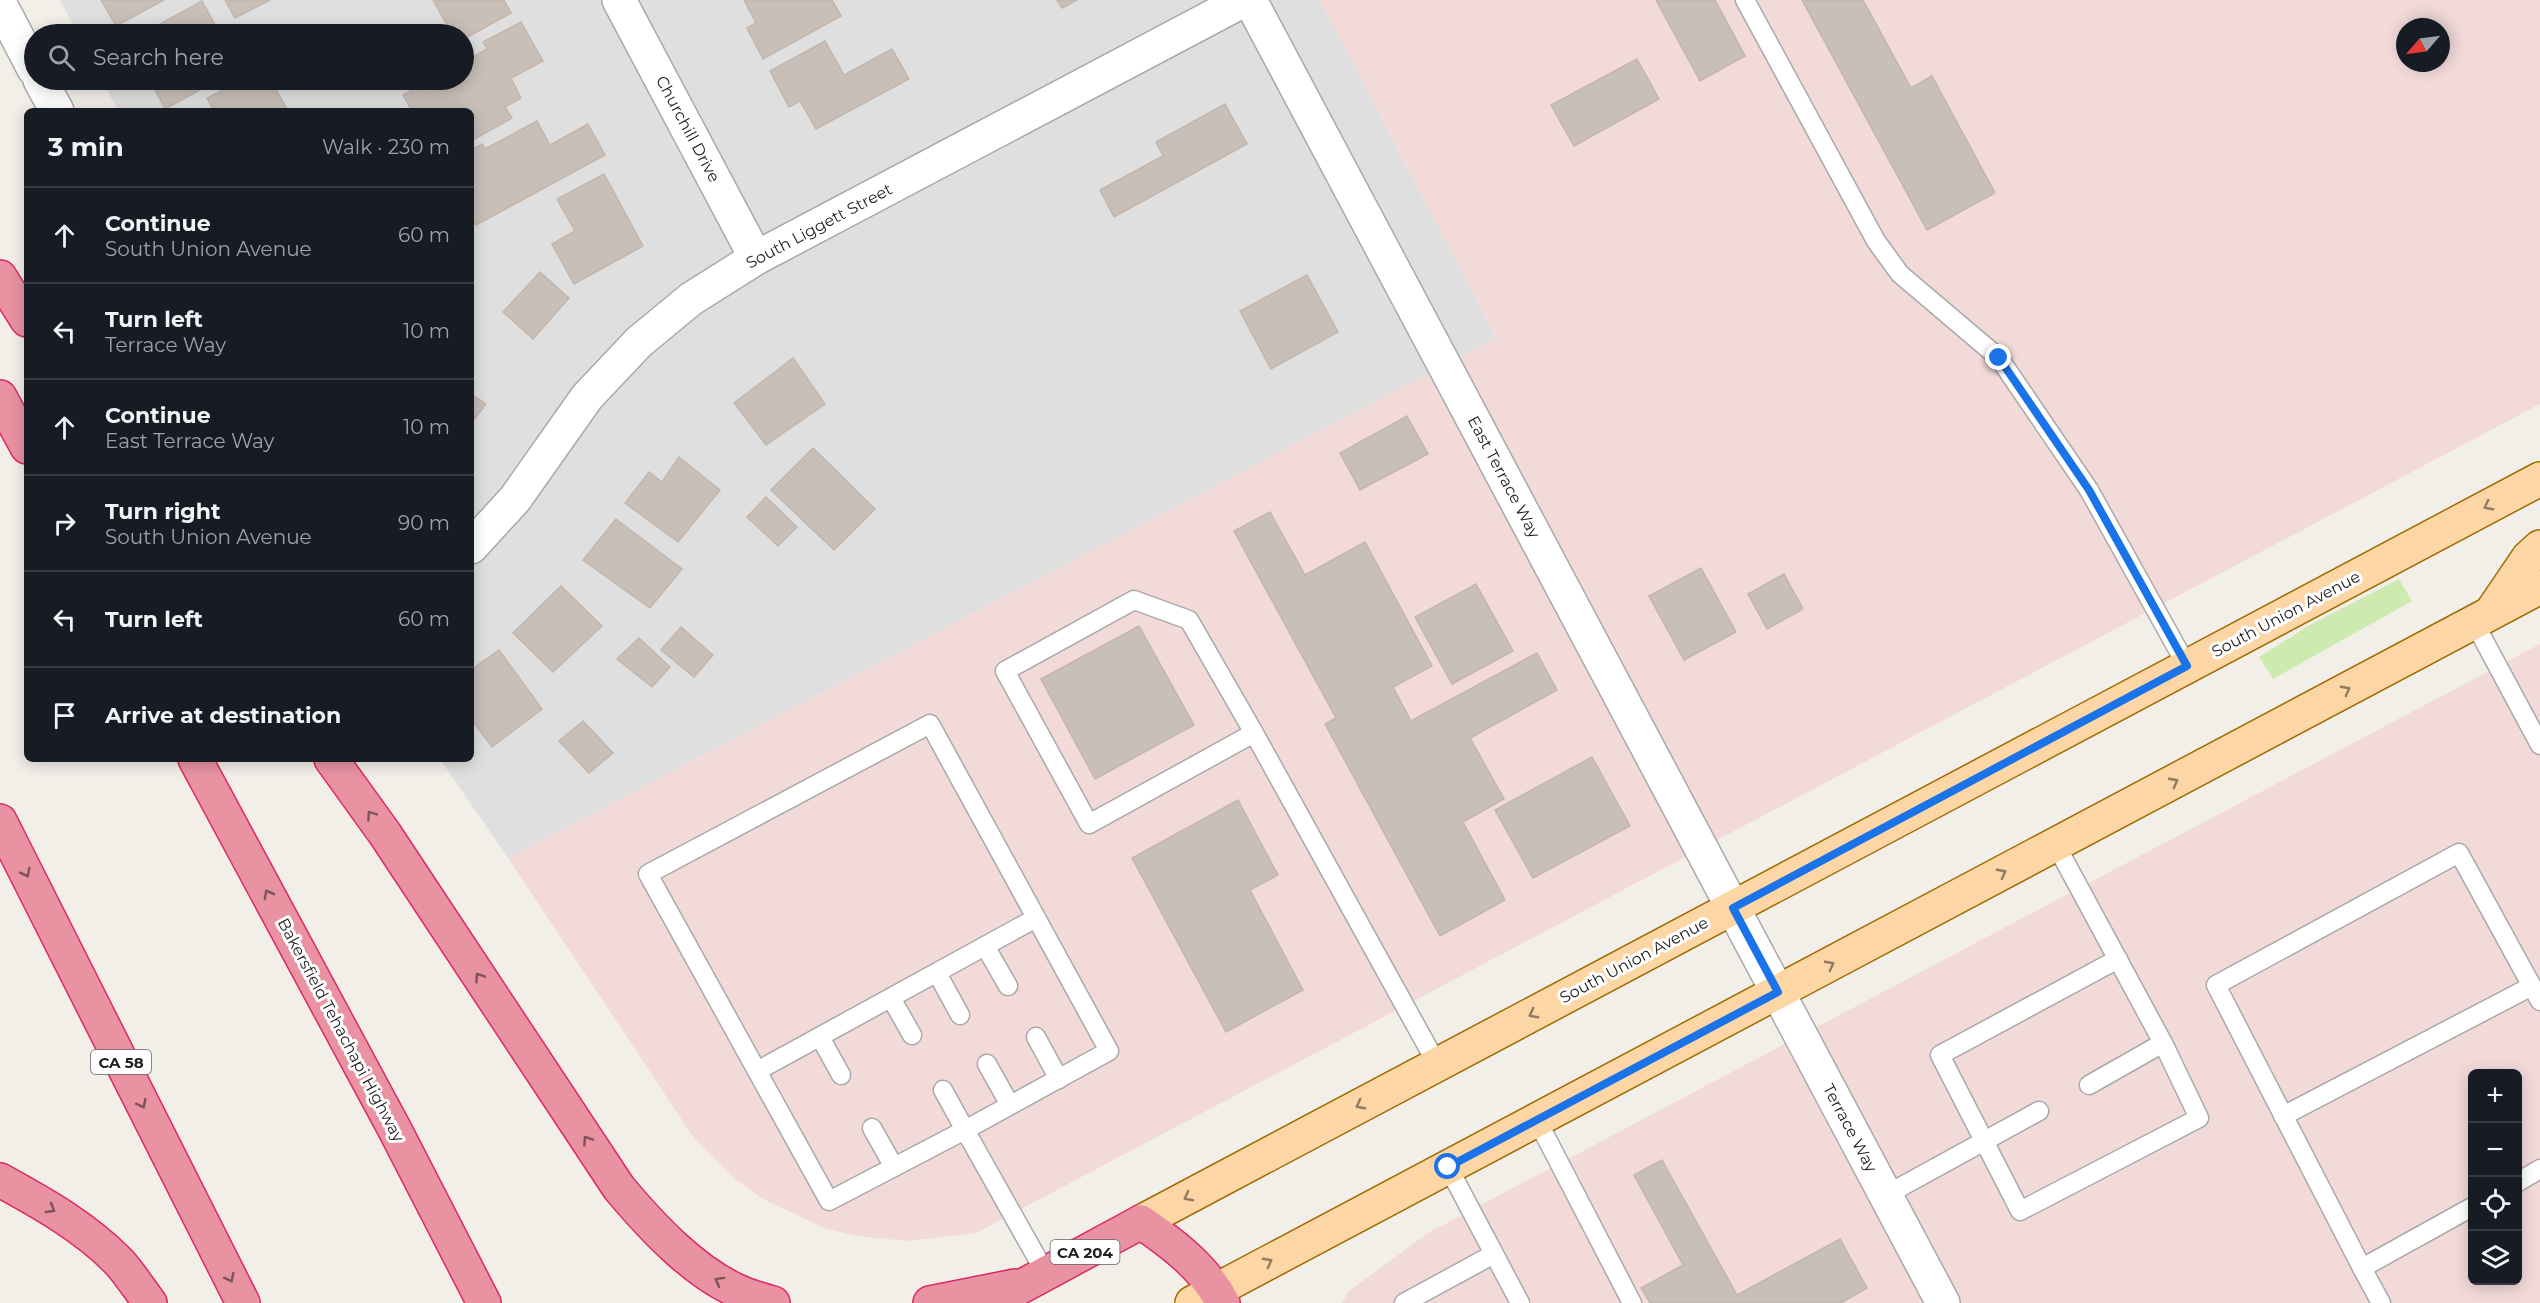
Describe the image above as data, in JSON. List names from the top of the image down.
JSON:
{
  "streets": {
    "highway": ["Bakersfield Tehachapi Highway", "CA 58", "CA 204"],
    "main road": ["South Union Avenue"],
    "street": [
      "Churchill Drive",
      "South Liggett Street",
      "East Terrace Way",
      "Terrace Way"
    ]
  },
  "crossings": [
    ["Churchill Drive", "South Liggett Street"],
    ["East Terrace Way", "South Union Avenue"],
    ["East Terrace Way", "Terrace Way"],
    ["South Union Avenue", "CA 204"]
  ],
  "north": "bottom left",
  "page": {
    "search": "Search here",
    "heading": ["3 min", "Walk · 230 m"],
    "list": [
      ["Continue", "South Union Avenue", "60 m"],
      ["Turn left", "Terrace Way", "10 m"],
      ["Continue", "East Terrace Way", "10 m"],
      ["Turn right", "South Union Avenue", "90 m"],
      ["Turn left", "60 m"],
      "Arrive at destination"
    ],
    "map_buttons": ["+", "−"]
  }
}
